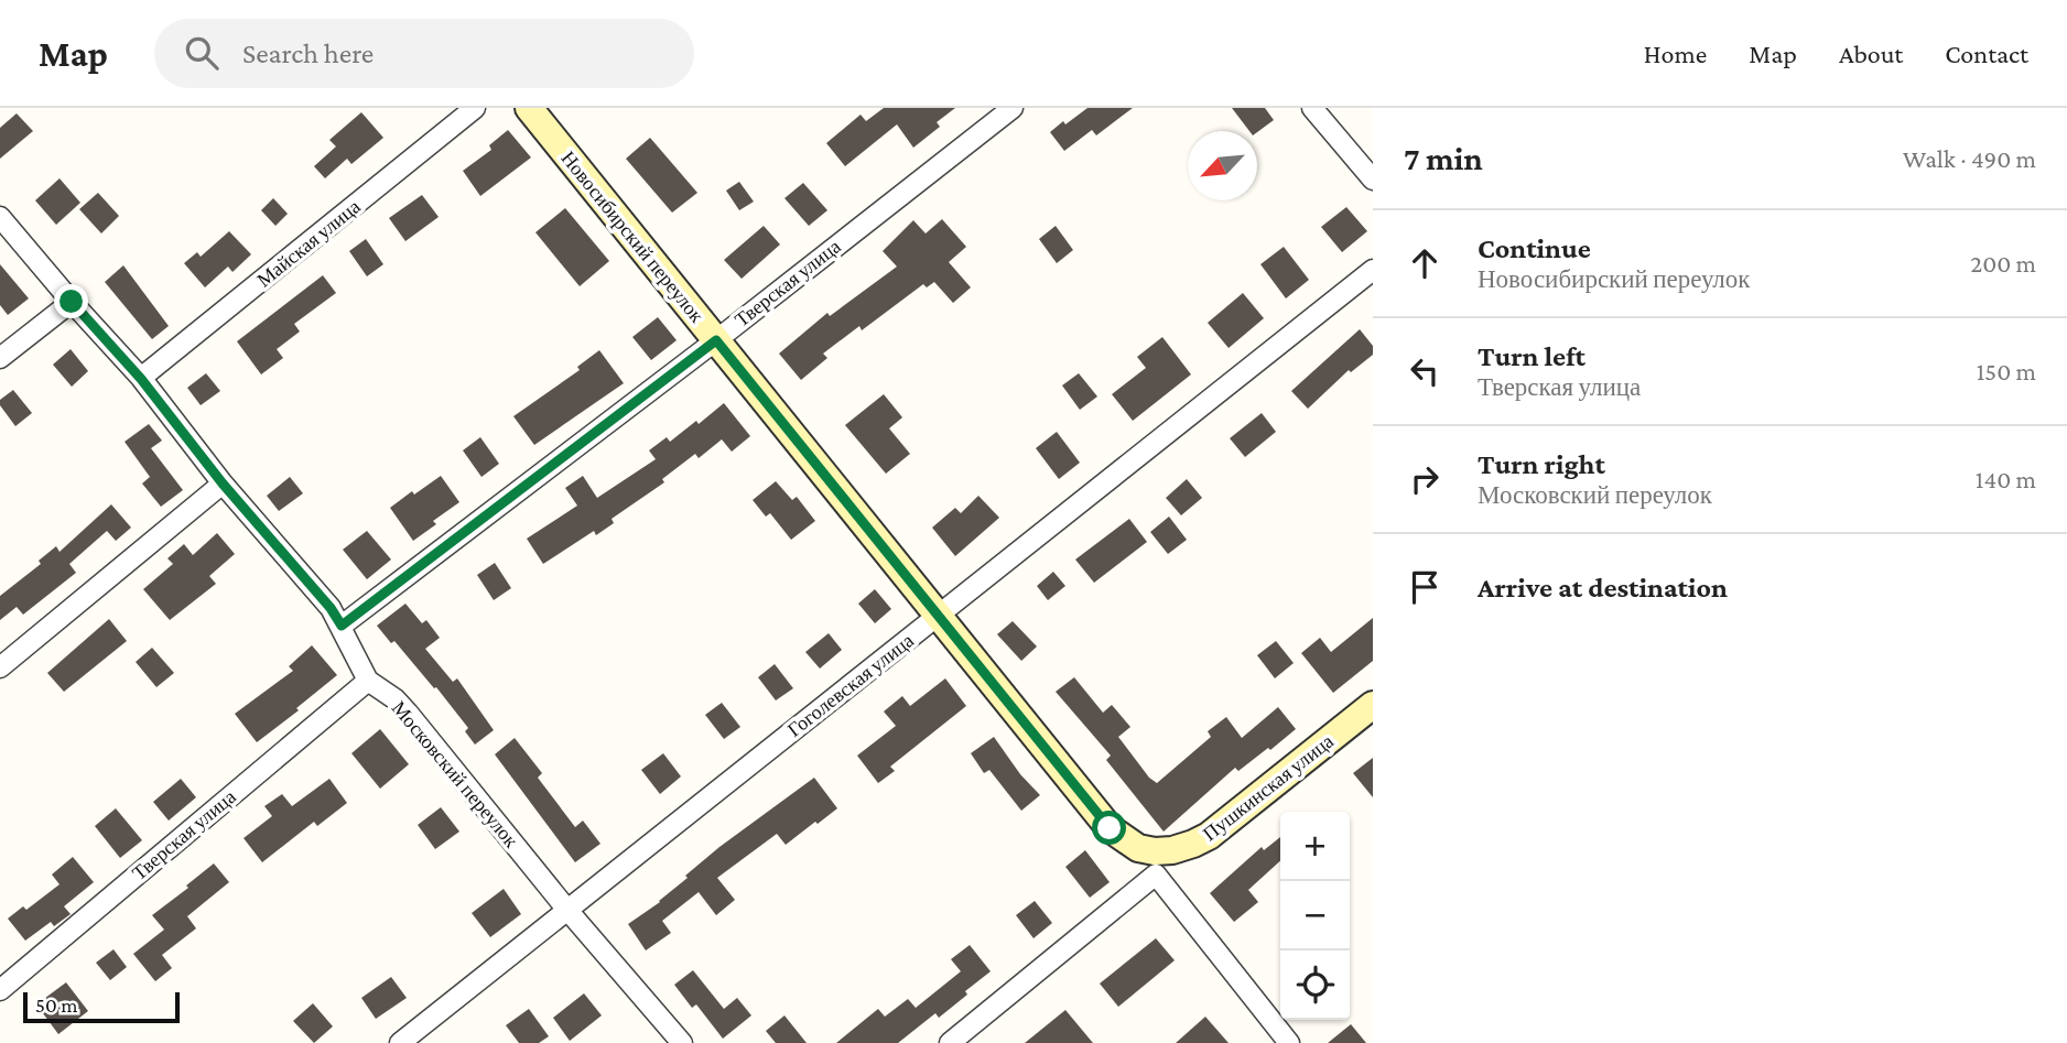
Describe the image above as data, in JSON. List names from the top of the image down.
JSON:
{
  "streets": {
    "street": [
      "Новосибирский переулок",
      "Майская улица",
      "Тверская улица",
      "Гоголевская улица",
      "Московский переулок",
      "Пушкинская улица"
    ]
  },
  "crossings": [
    ["Новосибирский переулок", "Тверская улица"],
    ["Новосибирский переулок", "Гоголевская улица"],
    ["Новосибирский переулок", "Пушкинская улица"],
    ["Майская улица", "Московский переулок"],
    ["Тверская улица", "Московский переулок"],
    ["Гоголевская улица", "Московский переулок"]
  ],
  "scale_bar": "50 m",
  "north": "bottom left",
  "page": {
    "header": "Map",
    "search": "Search here",
    "nav": [
      "Home",
      "Map",
      "About",
      "Contact"
    ],
    "heading": ["7 min", "Walk · 490 m"],
    "list": [
      ["Continue", "Новосибирский переулок", "200 m"],
      ["Turn left", "Тверская улица", "150 m"],
      ["Turn right", "Московский переулок", "140 m"],
      "Arrive at destination"
    ],
    "map_buttons": ["+", "−"],
    "scale": "50 m"
  }
}
